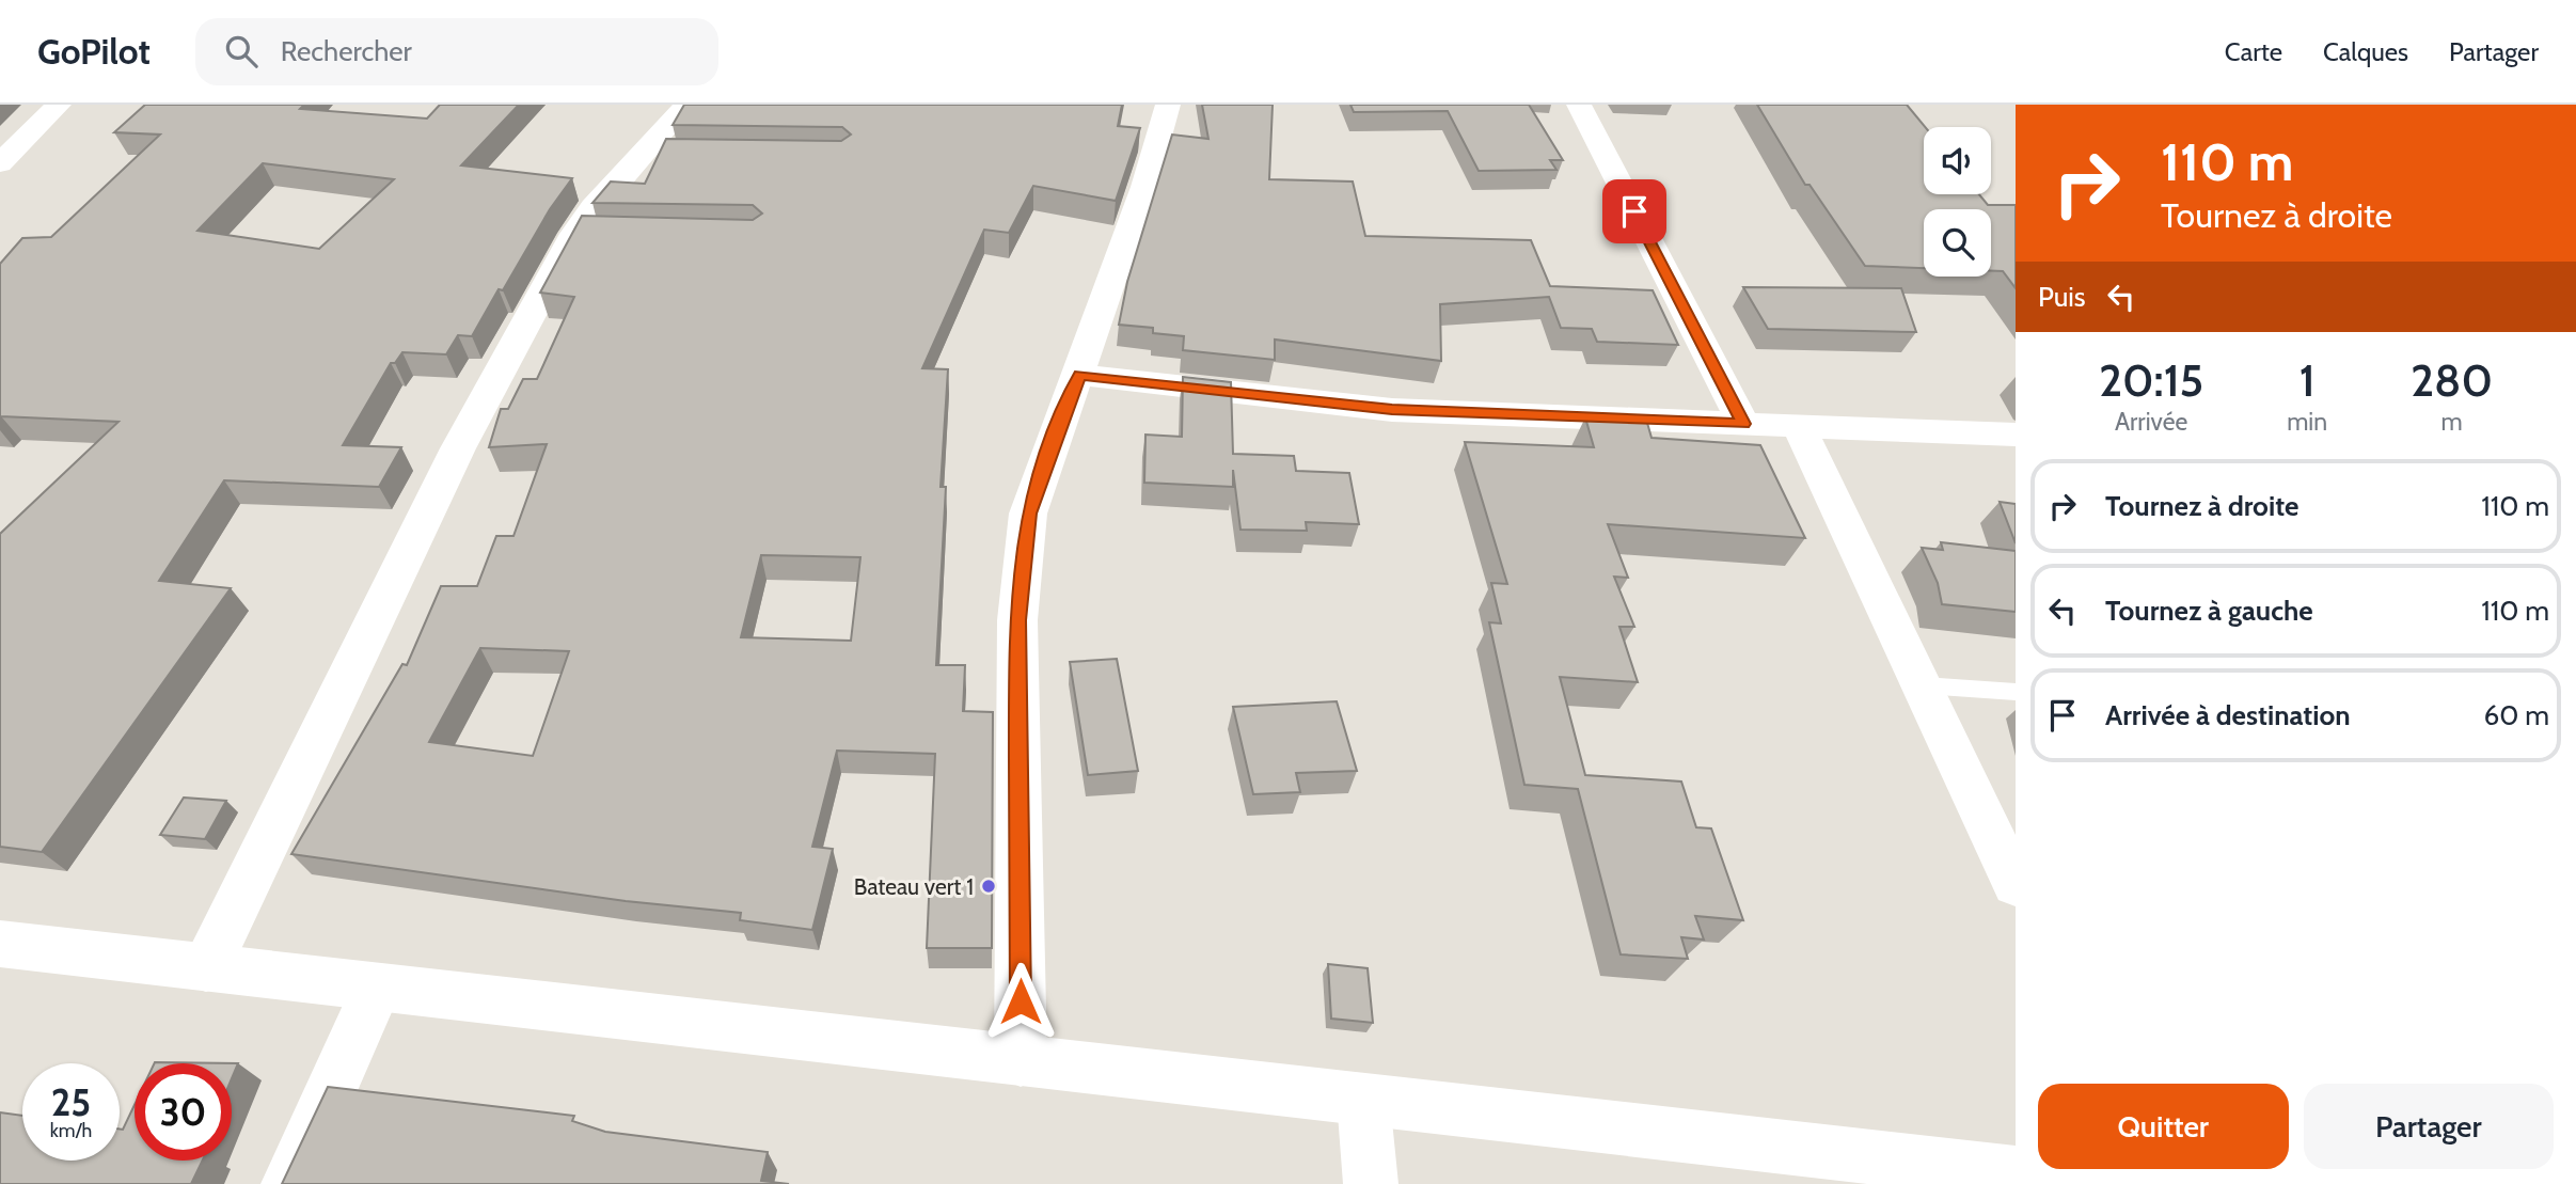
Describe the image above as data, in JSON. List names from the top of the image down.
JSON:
{
  "places": ["Bateau vert 1"],
  "page": {
    "header": "GoPilot",
    "search": "Rechercher",
    "nav": ["Carte", "Calques", "Partager"],
    "turn": ["110 m", "Tournez à droite"],
    "then": "Puis",
    "eta": [
      "20:15",
      "Arrivée",
      "1",
      "min",
      "280",
      "m"
    ],
    "list": [
      {
        "name": "Tournez à droite",
        "value": "110 m"
      },
      {
        "name": "Tournez à gauche",
        "value": "110 m"
      },
      {
        "name": "Arrivée à destination",
        "value": "60 m"
      }
    ],
    "speed": "25 km/h",
    "limit": "30",
    "buttons": ["Quitter", "Partager"]
  }
}
